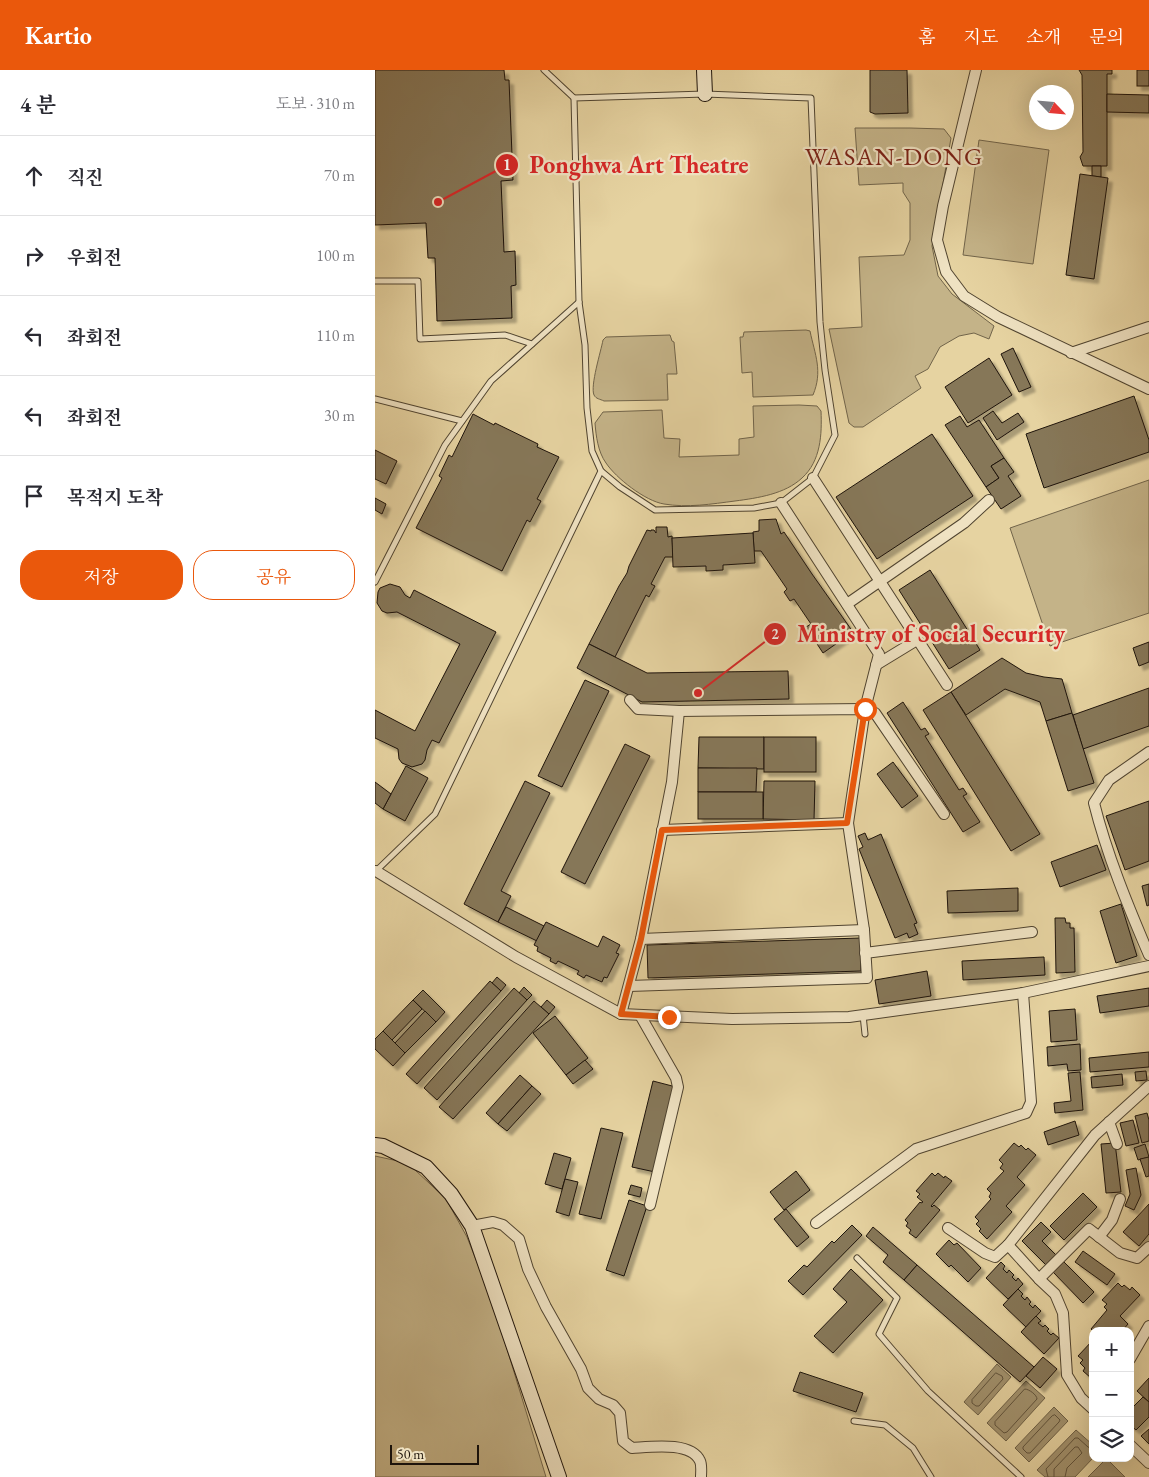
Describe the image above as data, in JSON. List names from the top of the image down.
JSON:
{
  "districts": ["WASAN-DONG"],
  "places": ["Ponghwa Art Theatre", "Ministry of Social Security"],
  "scale_bar": "50 m",
  "north": "bottom right",
  "page": {
    "header": "Kartio",
    "nav": [
      "홈",
      "지도",
      "소개",
      "문의"
    ],
    "heading": ["4 분", "도보 · 310 m"],
    "list": [
      ["직진", "70 m"],
      ["우회전", "100 m"],
      ["좌회전", "110 m"],
      ["좌회전", "30 m"],
      "목적지 도착"
    ],
    "buttons": ["저장", "공유"],
    "map_buttons": ["+", "−"],
    "scale": "50 m"
  }
}
